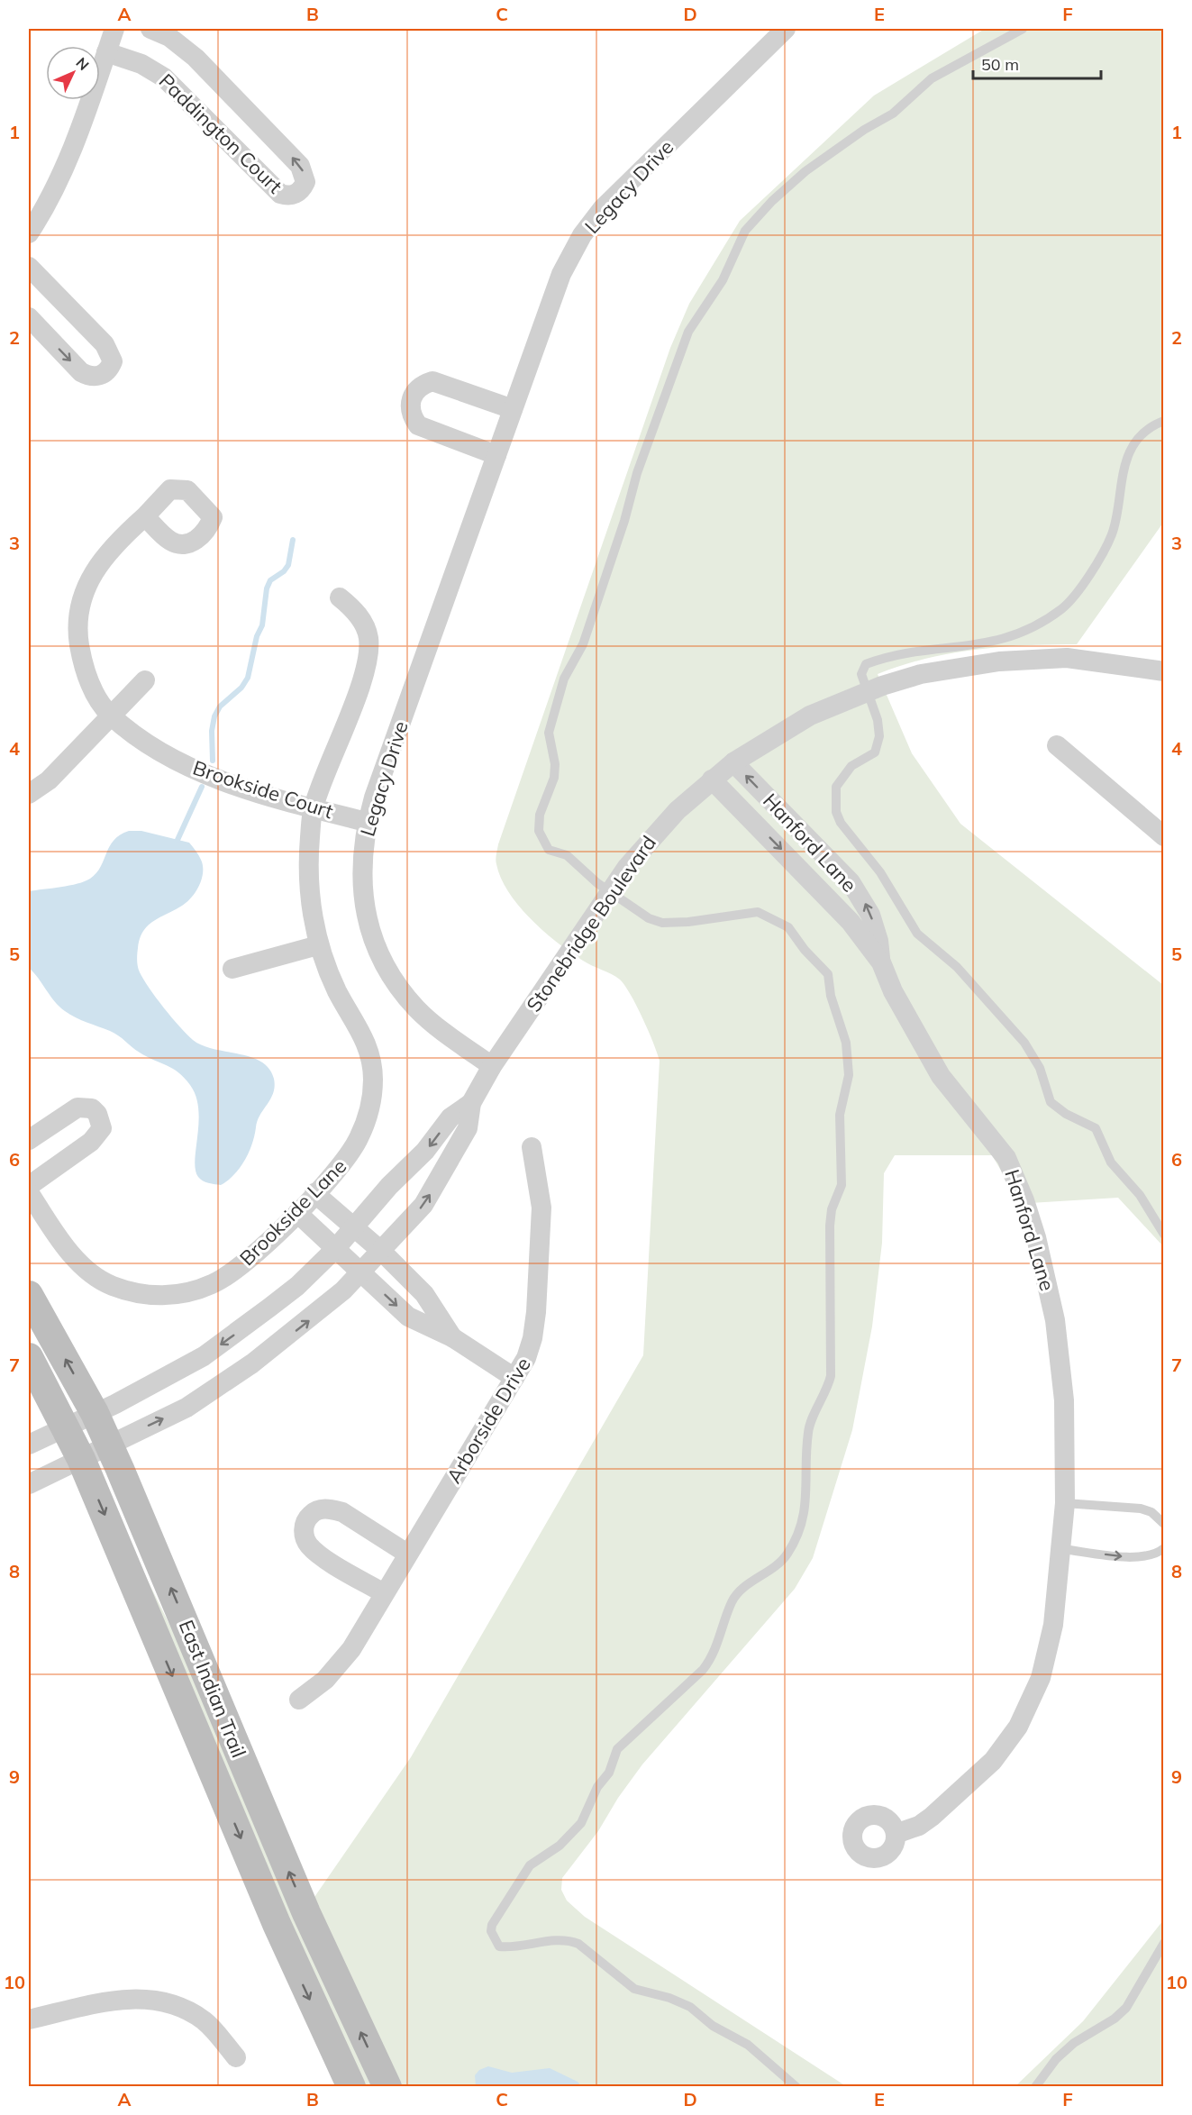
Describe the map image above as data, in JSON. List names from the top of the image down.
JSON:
{
  "streets": {
    "main road": ["East Indian Trail"],
    "street": [
      "Paddington Court",
      "Legacy Drive",
      "Brookside Court",
      "Hanford Lane",
      "Stonebridge Boulevard",
      "Brookside Lane",
      "Arborside Drive"
    ]
  },
  "crossings": [
    ["Legacy Drive", "Brookside Court"],
    ["Legacy Drive", "Stonebridge Boulevard"],
    ["Brookside Court", "Brookside Lane"],
    ["Hanford Lane", "Stonebridge Boulevard"],
    ["Stonebridge Boulevard", "East Indian Trail"]
  ],
  "scale_bar": "50 m",
  "north": "top right",
  "grid": {
    "columns": [
      "A",
      "B",
      "C",
      "D",
      "E",
      "F"
    ],
    "rows": [
      "1",
      "2",
      "3",
      "4",
      "5",
      "6",
      "7",
      "8",
      "9",
      "10"
    ]
  }
}
